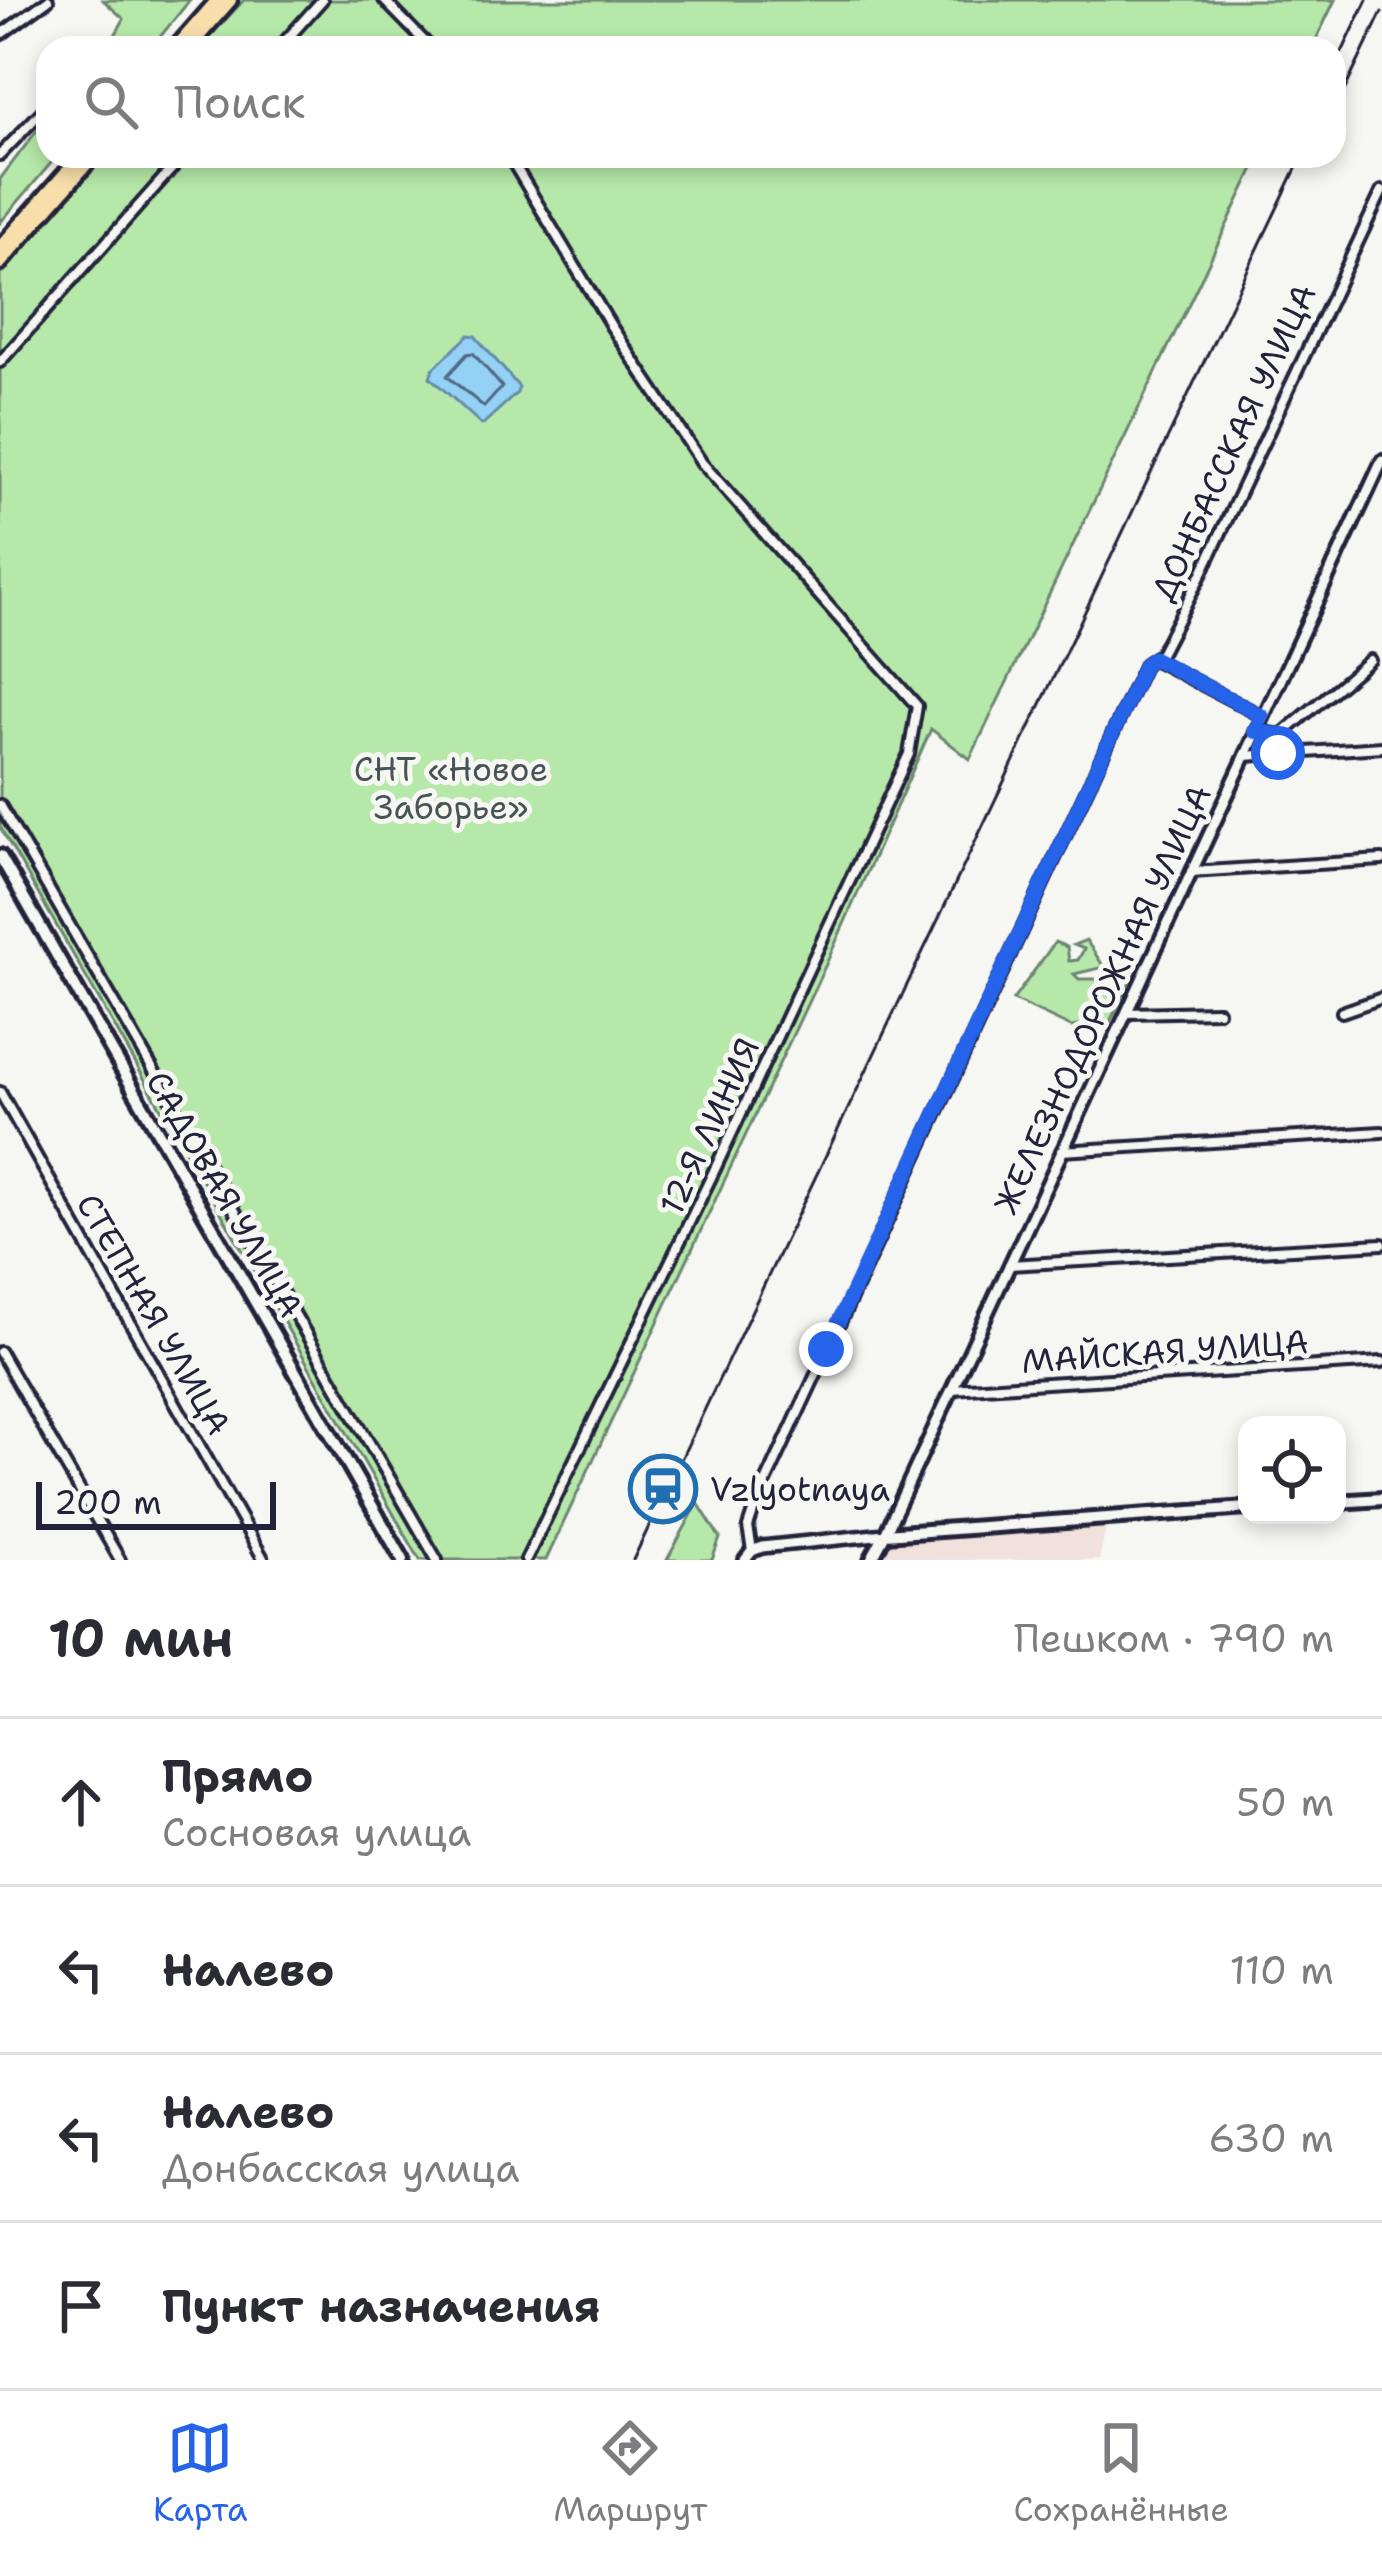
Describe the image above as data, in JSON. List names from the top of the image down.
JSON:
{
  "streets": {
    "main road": ["ЖЕЛЕЗНОДОРОЖНАЯ УЛИЦА", "САДОВАЯ УЛИЦА"],
    "street": [
      "ДОНБАССКАЯ УЛИЦА",
      "12-Я ЛИНИЯ",
      "СТЕПНАЯ УЛИЦА",
      "МАЙСКАЯ УЛИЦА"
    ]
  },
  "crossings": [
    ["ЖЕЛЕЗНОДОРОЖНАЯ УЛИЦА", "МАЙСКАЯ УЛИЦА"]
  ],
  "parks": ["СНТ «Новое Заборье»"],
  "places": {
    "station": ["Vzlyotnaya"]
  },
  "scale_bar": "200 m",
  "page": {
    "search": "Поиск",
    "scale": "200 m",
    "heading": ["10 мин", "Пешком · 790 m"],
    "list": [
      ["Прямо", "Сосновая улица", "50 m"],
      ["Налево", "110 m"],
      ["Налево", "Донбасская улица", "630 m"],
      "Пункт назначения"
    ],
    "nav": ["Карта", "Маршрут", "Сохранённые"]
  }
}
